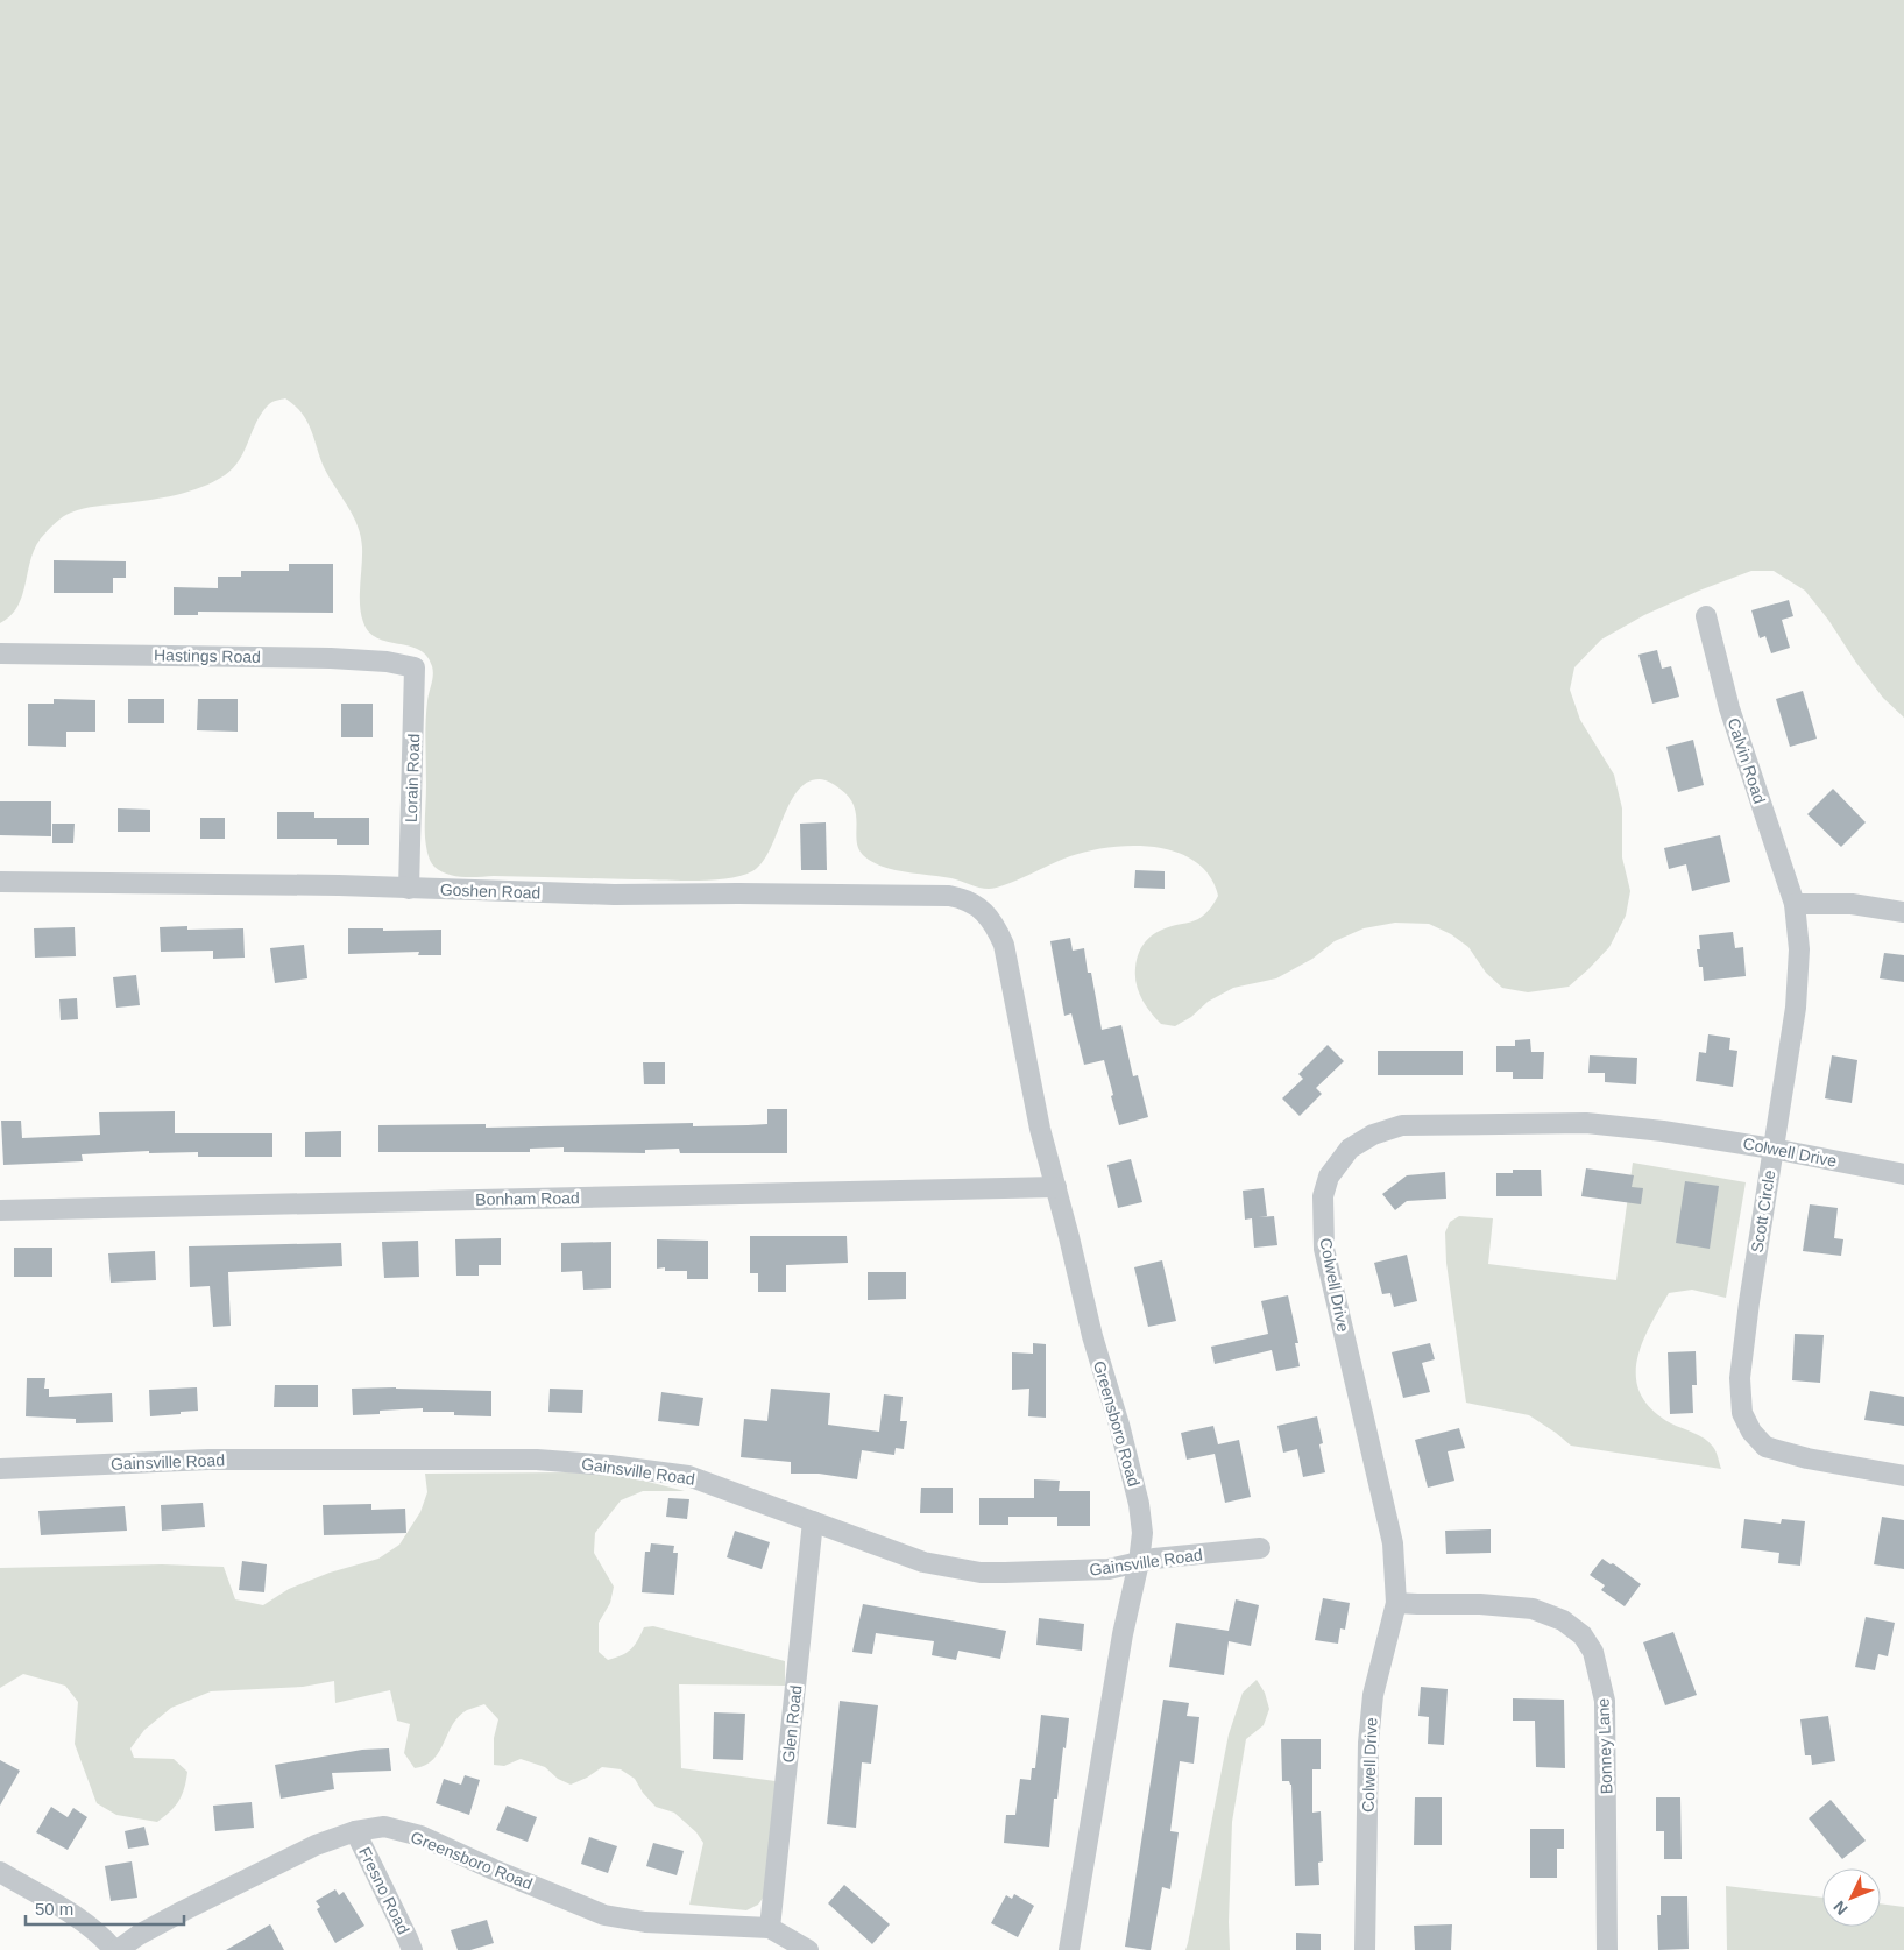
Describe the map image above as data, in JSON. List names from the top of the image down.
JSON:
{
  "streets": {
    "street": [
      "Hastings Road",
      "Calvin Road",
      "Lorain Road",
      "Goshen Road",
      "Colwell Drive",
      "Bonham Road",
      "Scott Circle",
      "Greensboro Road",
      "Gainsville Road",
      "Glen Road",
      "Bonney Lane",
      "Fresno Road"
    ]
  },
  "crossings": [
    ["Hastings Road", "Lorain Road"],
    ["Calvin Road", "Scott Circle"],
    ["Lorain Road", "Goshen Road"],
    ["Goshen Road", "Greensboro Road"],
    ["Colwell Drive", "Scott Circle"],
    ["Colwell Drive", "Bonney Lane"],
    ["Bonham Road", "Greensboro Road"],
    ["Greensboro Road", "Gainsville Road"],
    ["Greensboro Road", "Glen Road"],
    ["Greensboro Road", "Fresno Road"],
    ["Gainsville Road", "Glen Road"]
  ],
  "scale_bar": "50 m",
  "north": "bottom left"
}
